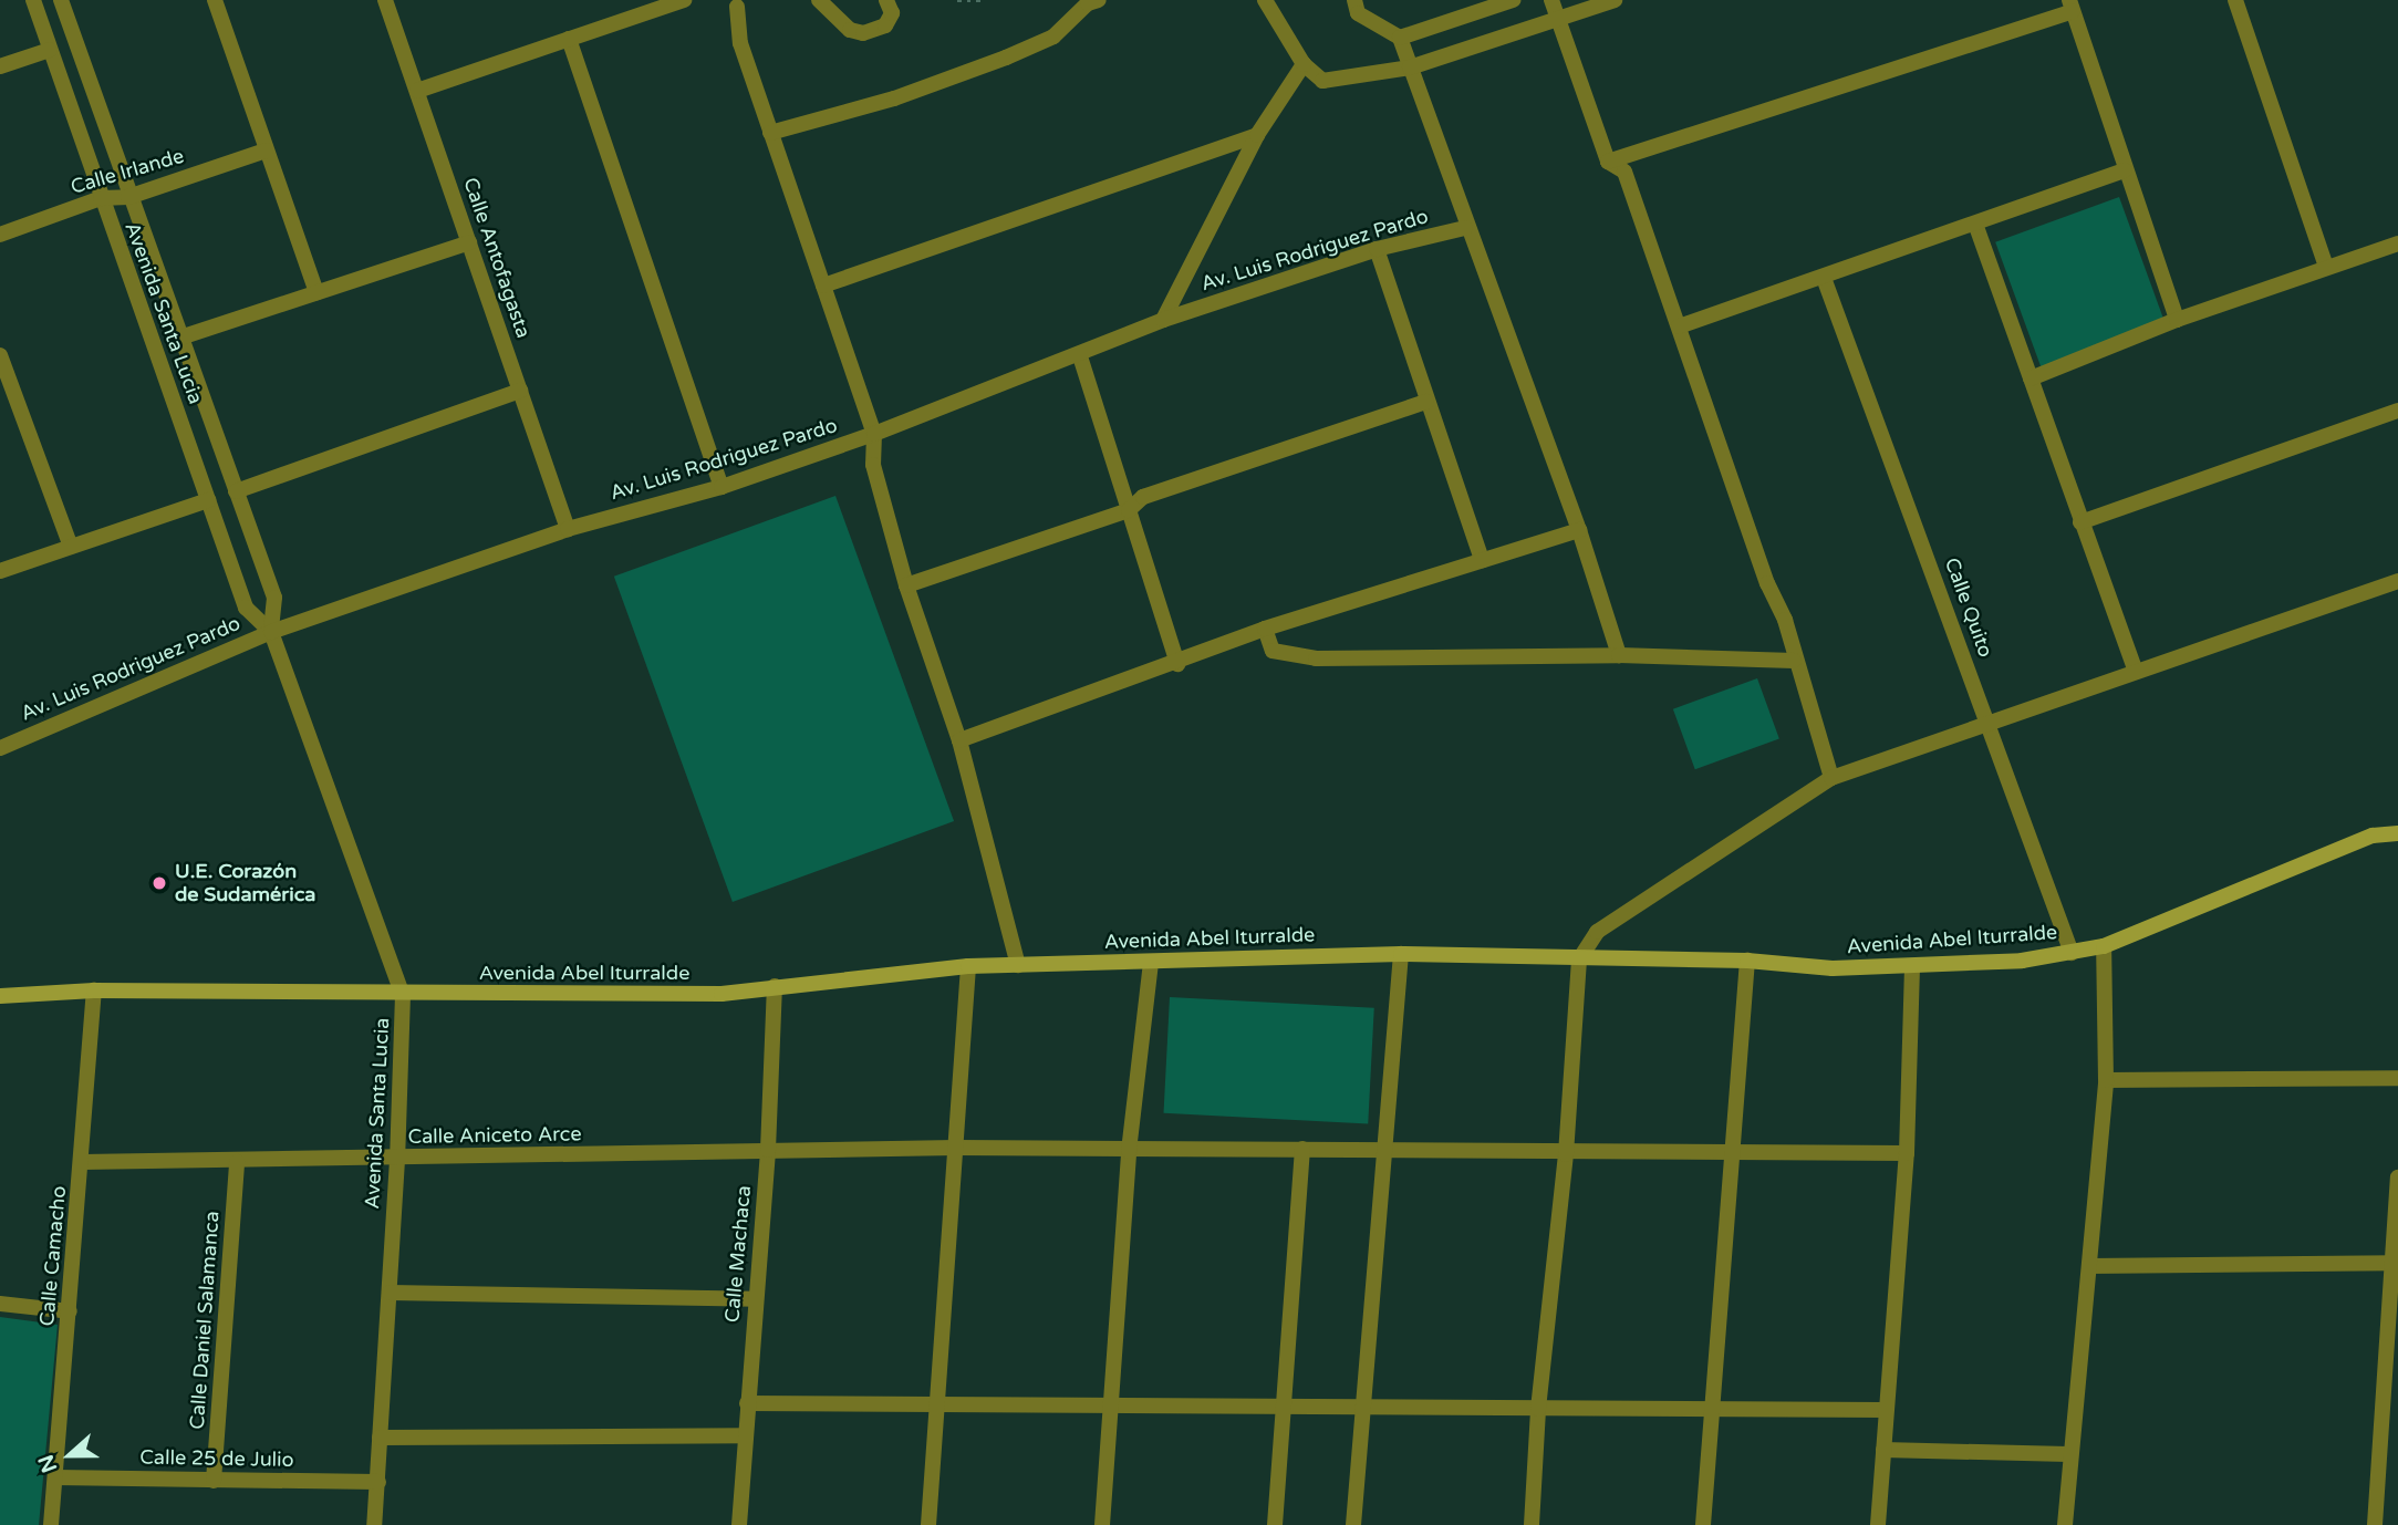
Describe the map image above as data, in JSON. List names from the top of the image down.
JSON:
{
  "streets": {
    "street": [
      "Calle Irlande",
      "Av. Luis Rodriguez Pardo",
      "Calle Antofagasta",
      "Avenida Santa Lucia",
      "Calle Quito",
      "Avenida Abel Iturralde",
      "Calle Aniceto Arce",
      "Calle Machaca",
      "Calle Camacho",
      "Calle Daniel Salamanca",
      "Calle 25 de Julio"
    ]
  },
  "crossings": [
    ["Calle Irlande", "Avenida Santa Lucia"],
    ["Av. Luis Rodriguez Pardo", "Calle Antofagasta"],
    ["Av. Luis Rodriguez Pardo", "Avenida Santa Lucia"],
    ["Avenida Santa Lucia", "Avenida Abel Iturralde"],
    ["Avenida Santa Lucia", "Calle Aniceto Arce"],
    ["Avenida Santa Lucia", "Calle 25 de Julio"],
    ["Calle Quito", "Avenida Abel Iturralde"],
    ["Avenida Abel Iturralde", "Calle Machaca"],
    ["Avenida Abel Iturralde", "Calle Camacho"],
    ["Calle Aniceto Arce", "Calle Machaca"],
    ["Calle Aniceto Arce", "Calle Camacho"],
    ["Calle Aniceto Arce", "Calle Daniel Salamanca"],
    ["Calle Camacho", "Calle 25 de Julio"],
    ["Calle Daniel Salamanca", "Calle 25 de Julio"]
  ],
  "places": ["U.E. Corazón de Sudamérica"],
  "north": "left"
}
